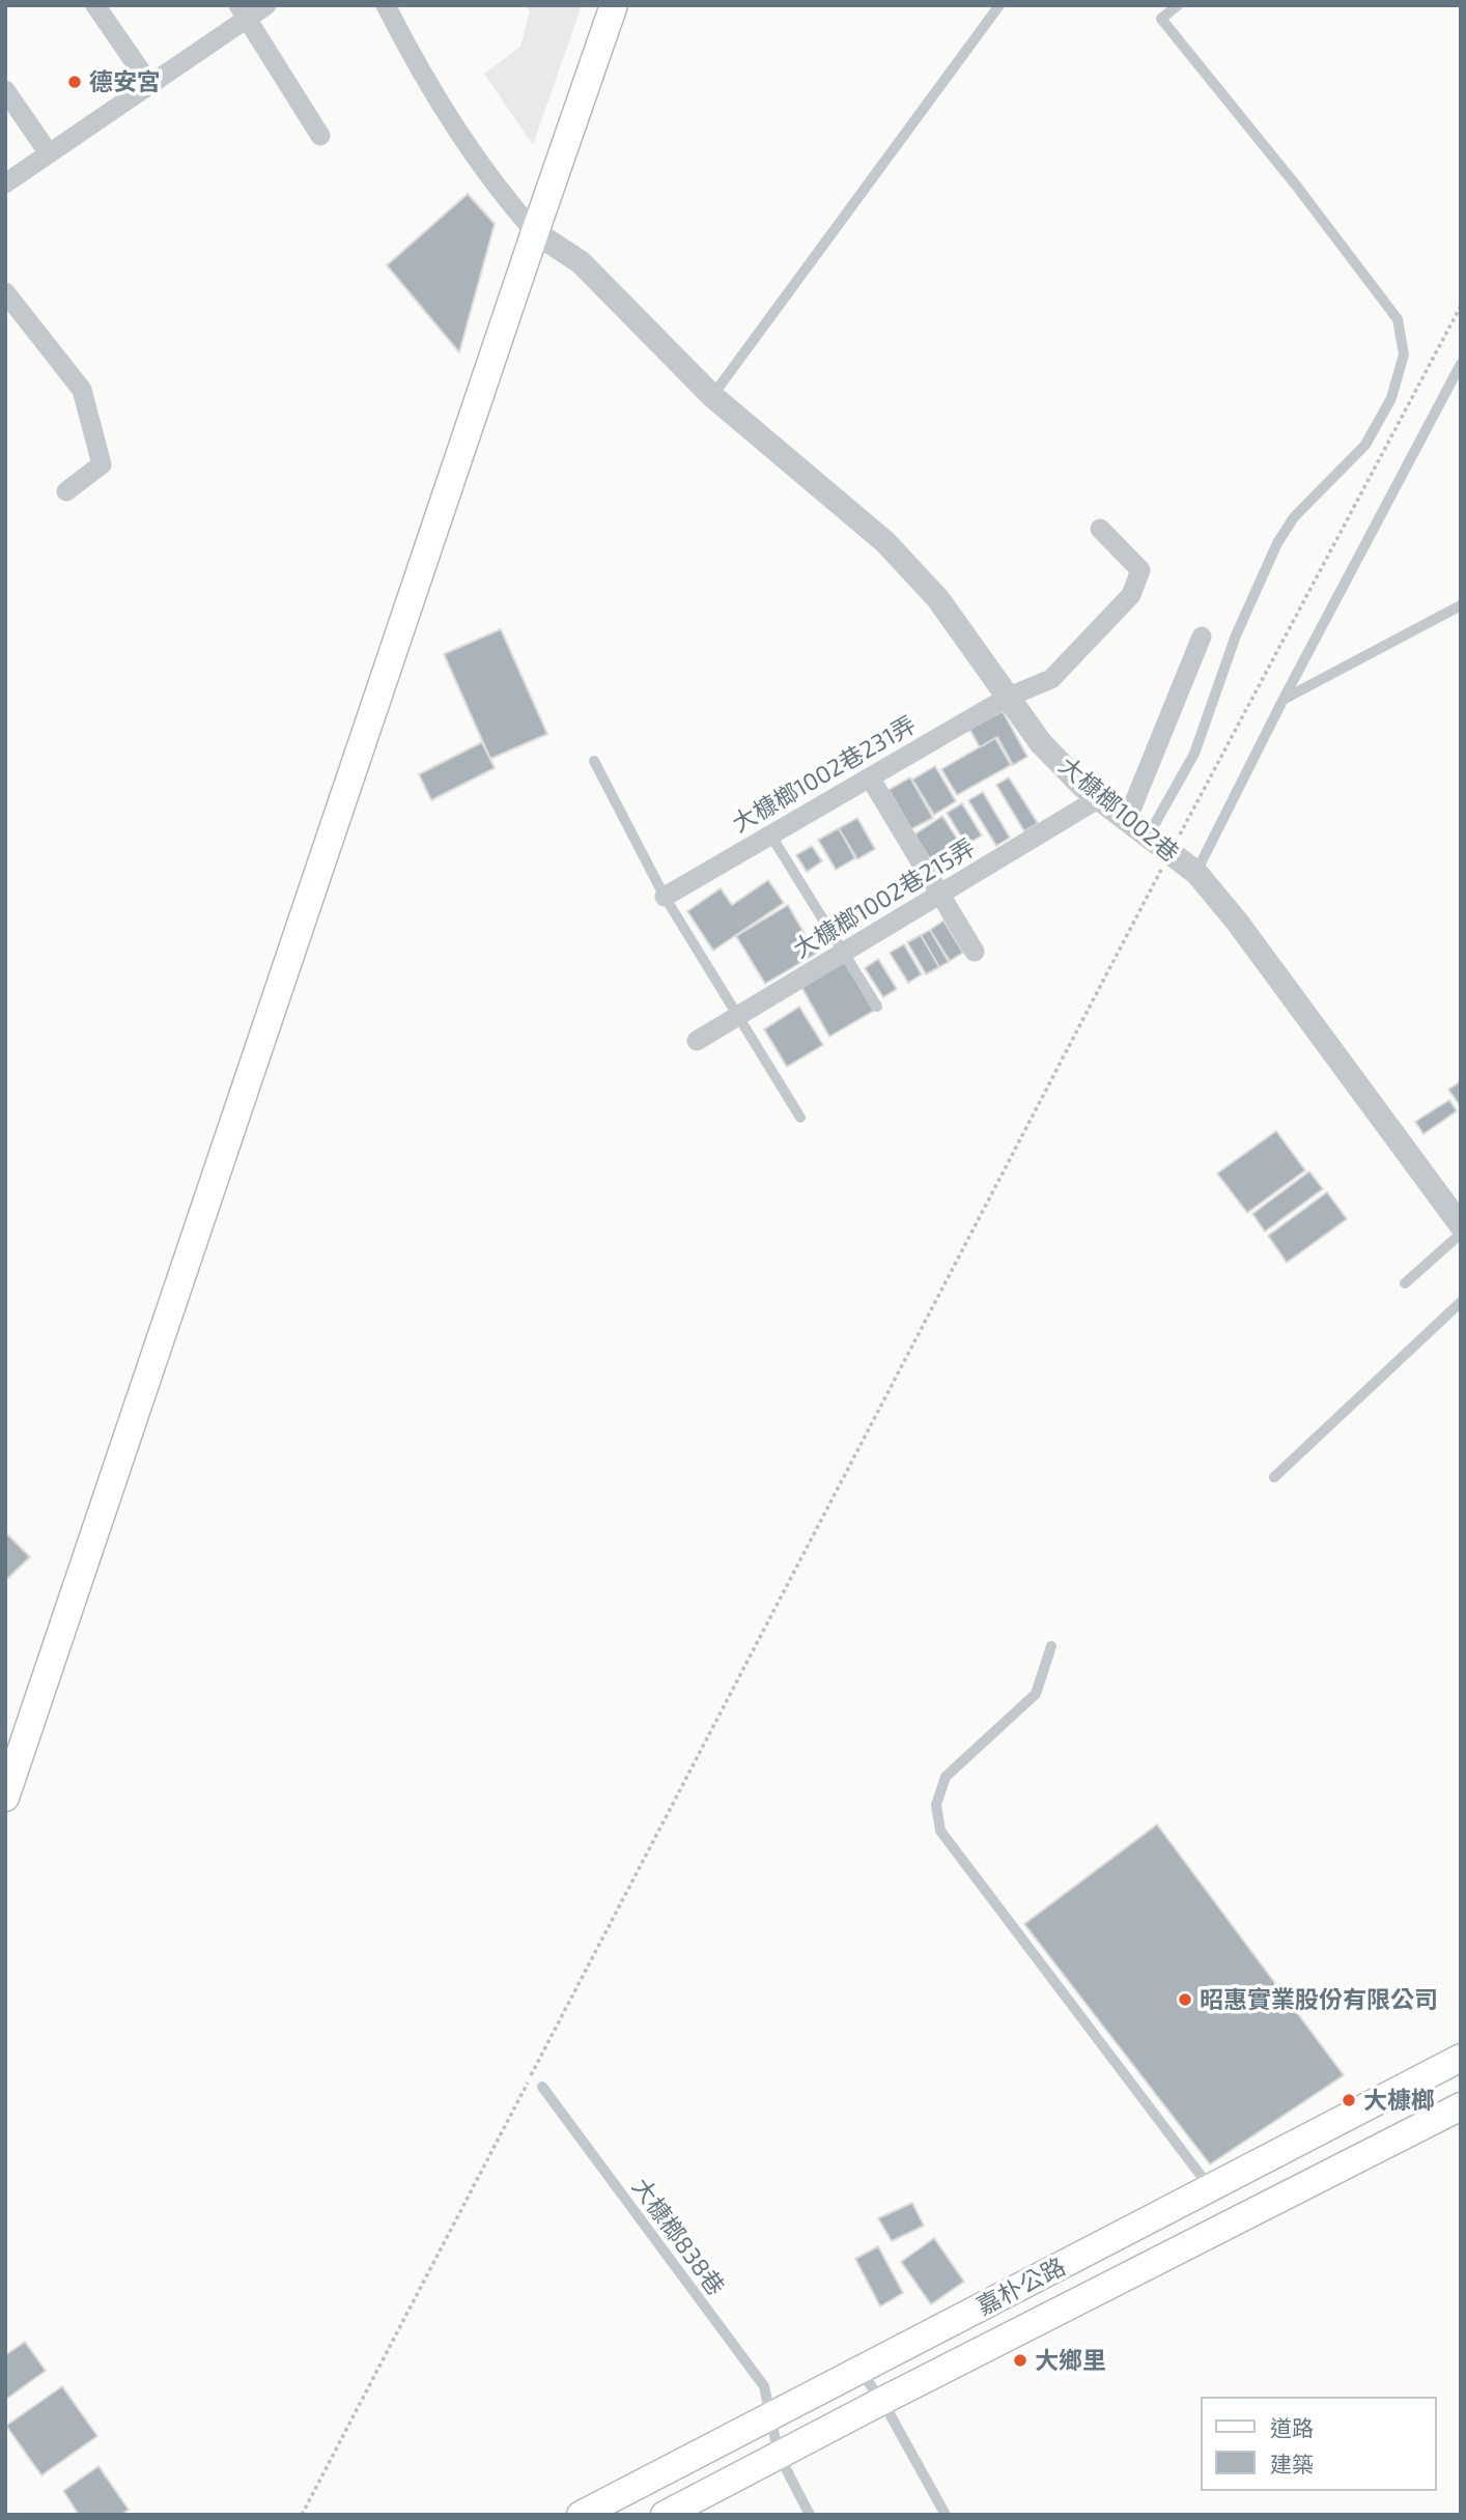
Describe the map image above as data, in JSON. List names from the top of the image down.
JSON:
{
  "streets": {
    "main road": ["嘉朴公路"],
    "street": ["大槺榔1002巷231弄", "大槺榔1002巷", "大槺榔1002巷215弄"],
    "lane": ["大槺榔838巷"]
  },
  "crossings": [
    ["大槺榔1002巷231弄", "大槺榔1002巷"],
    ["大槺榔1002巷", "大槺榔1002巷215弄"],
    ["大槺榔838巷", "嘉朴公路"]
  ],
  "places": [
    "德安宮",
    "昭惠實業股份有限公司",
    "大槺榔",
    "大鄉里"
  ],
  "legend": ["道路", "建築"]
}
